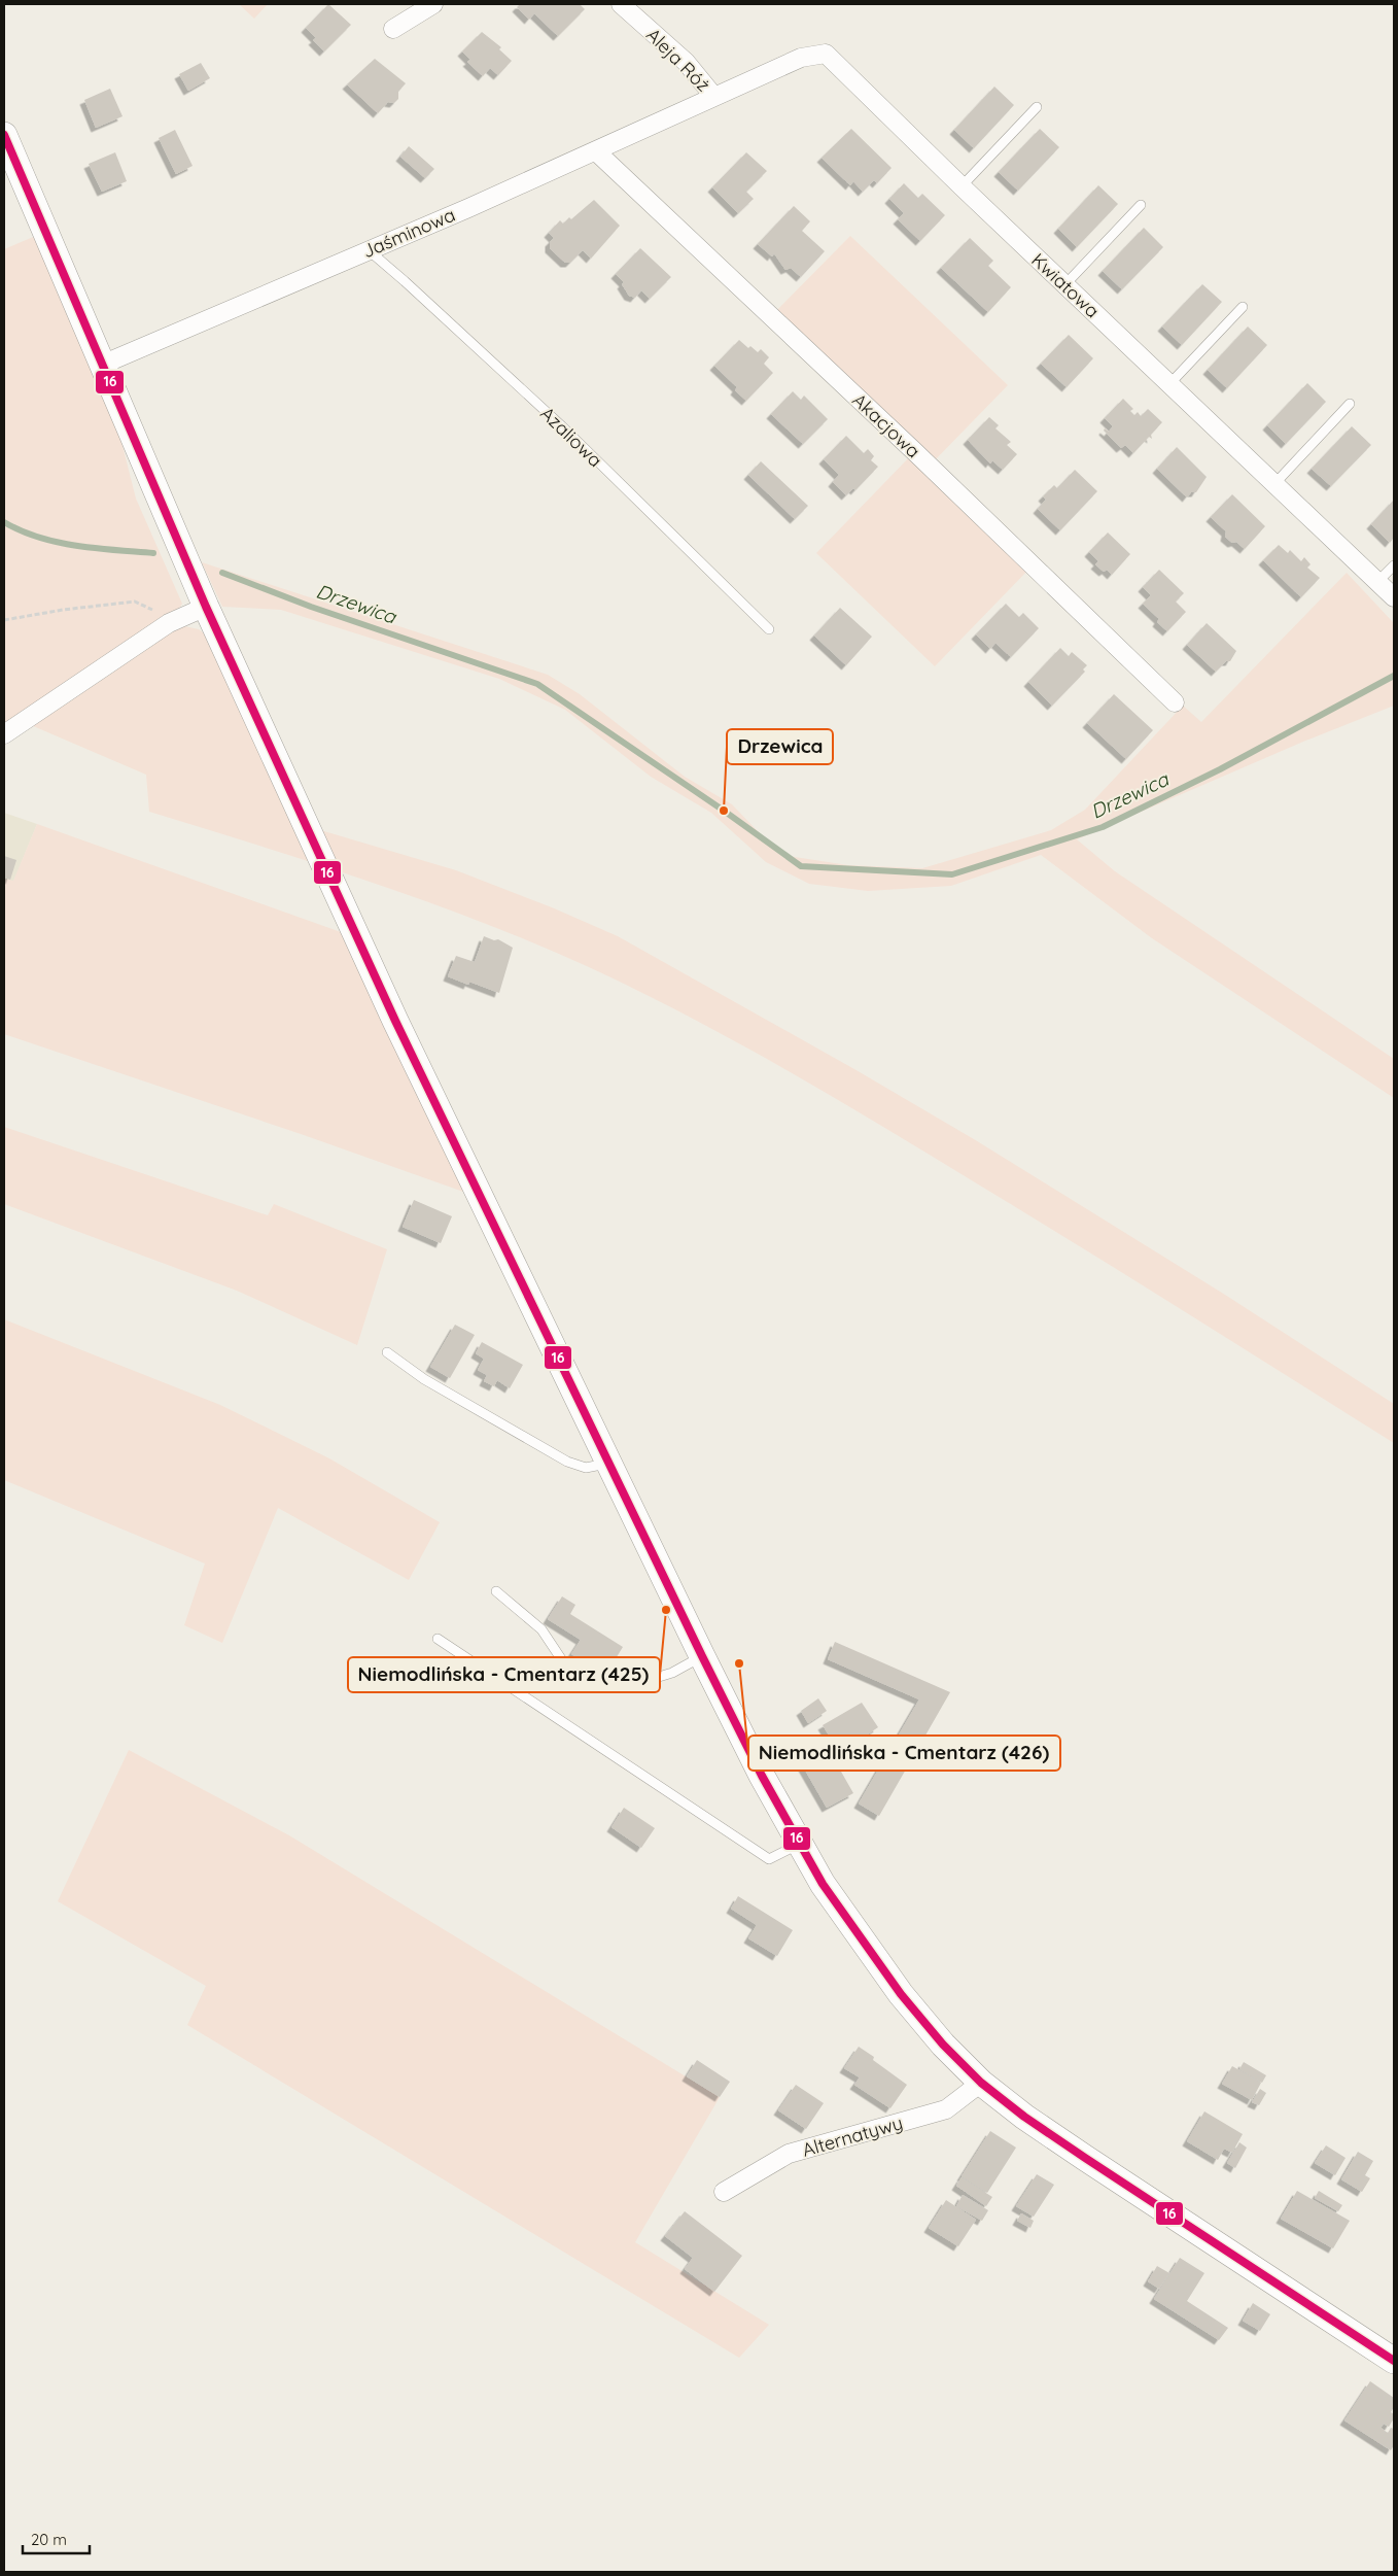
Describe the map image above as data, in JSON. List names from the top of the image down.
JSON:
{
  "streets": {
    "street": [
      "Aleja Róż",
      "Jaśminowa",
      "Kwiatowa",
      "Akacjowa",
      "Alternatywy"
    ],
    "lane": ["Azaliowa"]
  },
  "crossings": [
    ["Aleja Róż", "Jaśminowa"],
    ["Aleja Róż", "Kwiatowa"],
    ["Jaśminowa", "Kwiatowa"],
    ["Jaśminowa", "Akacjowa"],
    ["Jaśminowa", "Azaliowa"]
  ],
  "water": ["Drzewica"],
  "places": ["Drzewica", "Niemodlińska - Cmentarz (425)", "Niemodlińska - Cmentarz (426)"],
  "lines": ["transit line 16"],
  "scale_bar": "20 m"
}
